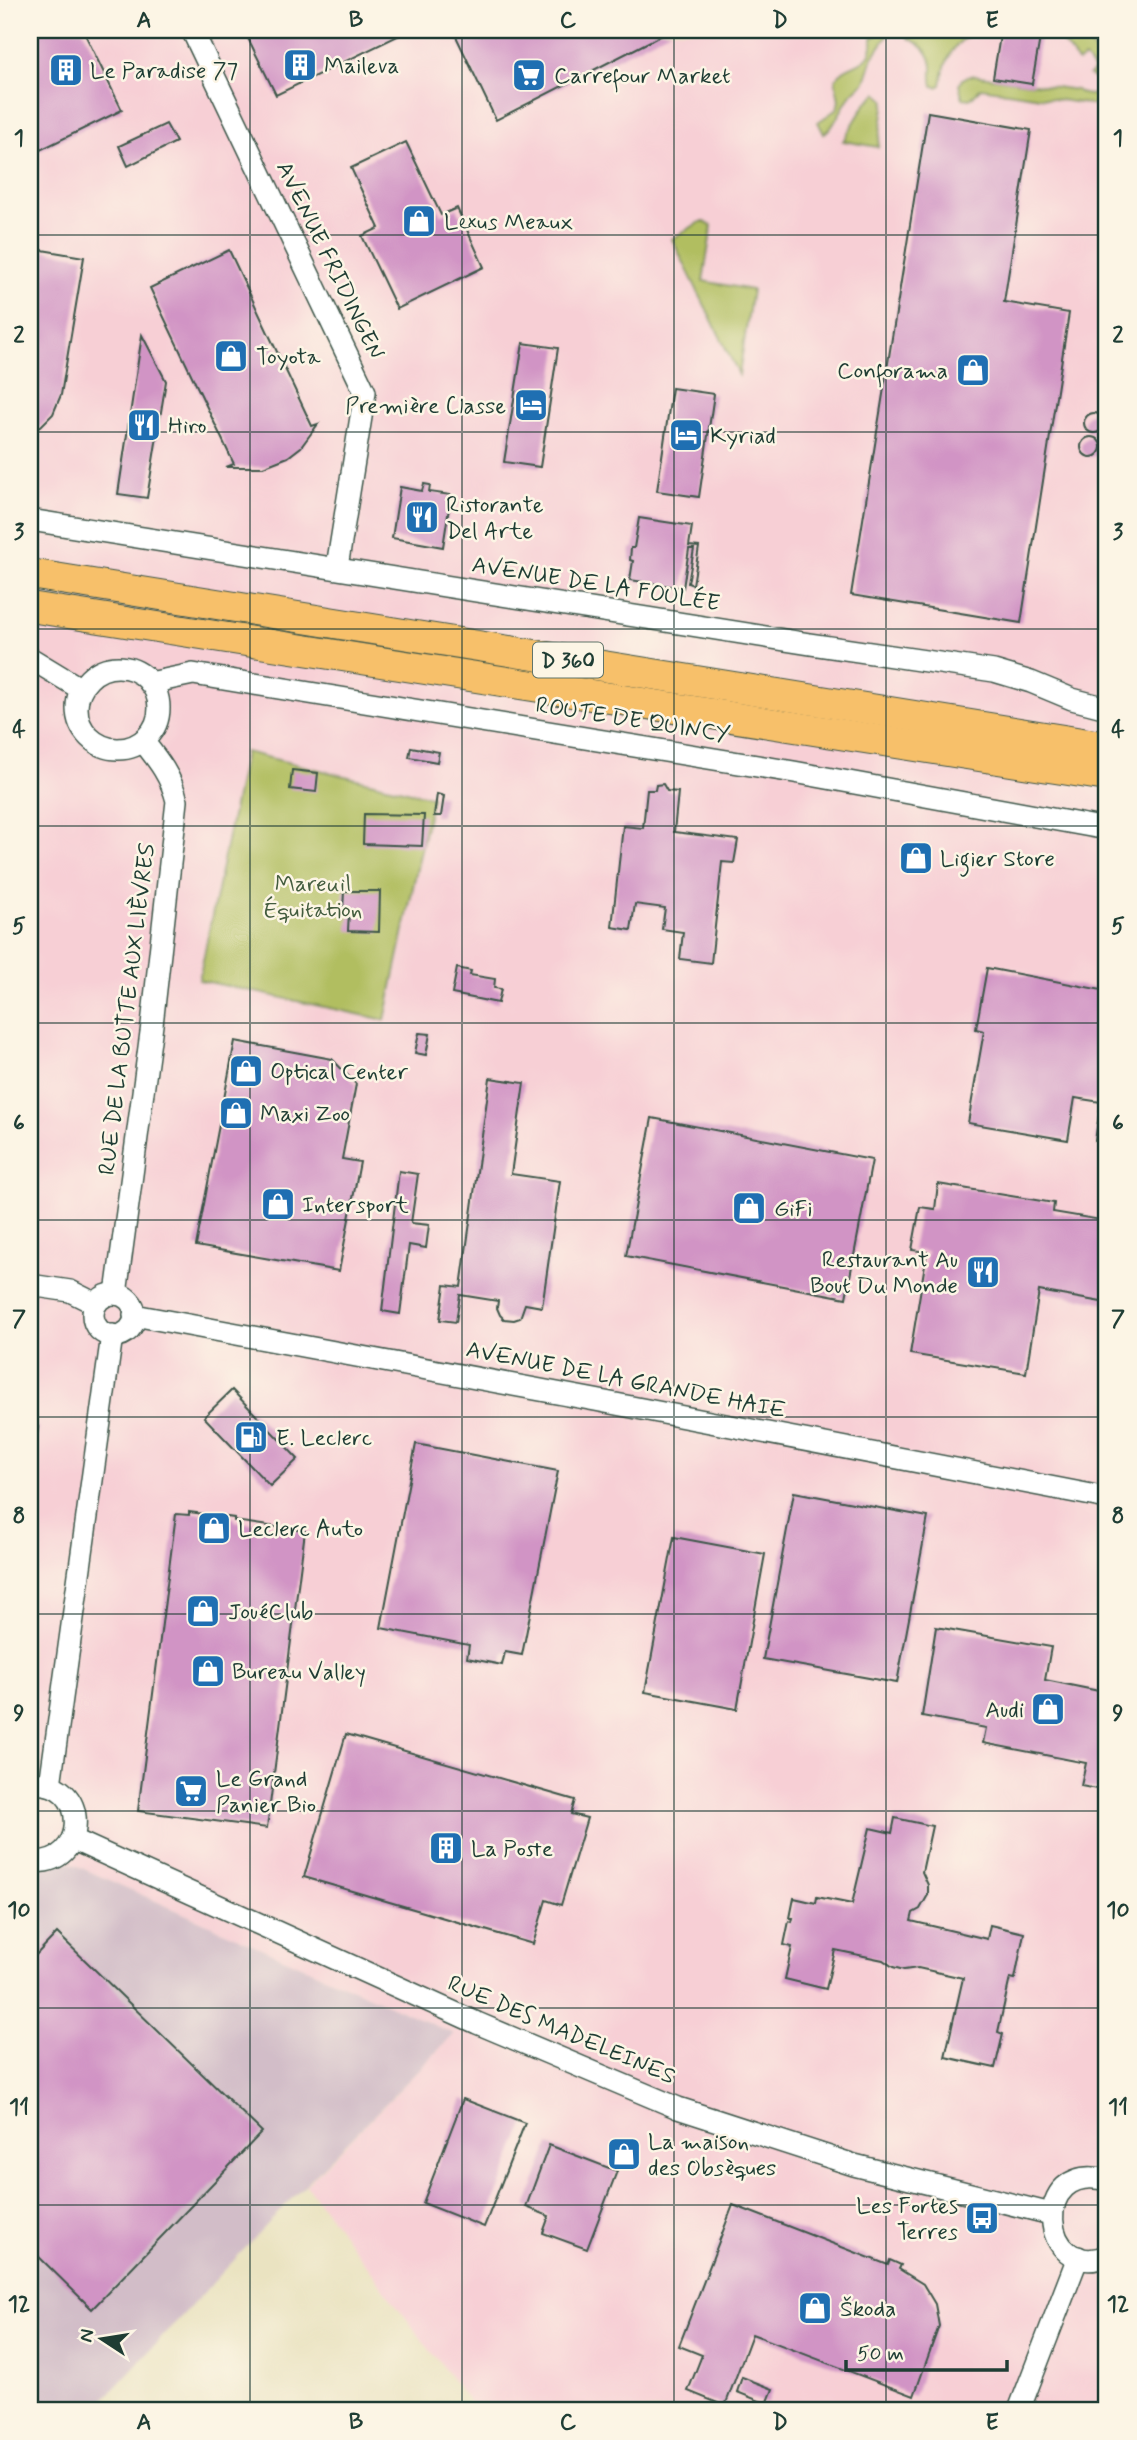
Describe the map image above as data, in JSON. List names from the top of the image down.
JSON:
{
  "streets": {
    "highway": ["D 360"],
    "street": [
      "AVENUE FRIDINGEN",
      "AVENUE DE LA FOULÉE",
      "ROUTE DE QUINCY",
      "RUE DE LA BUTTE AUX LIÈVRES",
      "AVENUE DE LA GRANDE HAIE",
      "RUE DES MADELEINES"
    ]
  },
  "crossings": [
    ["AVENUE FRIDINGEN", "AVENUE DE LA FOULÉE"],
    ["ROUTE DE QUINCY", "RUE DE LA BUTTE AUX LIÈVRES"],
    ["RUE DE LA BUTTE AUX LIÈVRES", "AVENUE DE LA GRANDE HAIE"]
  ],
  "parks": ["Mareuil Équitation"],
  "places": {
    "building": ["Maileva", "Le Paradise 77", "La Poste"],
    "supermarket": ["Carrefour Market", "Le Grand Panier Bio"],
    "shop": [
      "Lexus Meaux",
      "Toyota",
      "Conforama",
      "Ligier Store",
      "Optical Center",
      "Maxi Zoo",
      "Intersport",
      "GiFi",
      "Leclerc Auto",
      "JouéClub",
      "Bureau Valley",
      "Audi",
      "La maison des Obsèques",
      "Škoda"
    ],
    "hotel": ["Première Classe", "Kyriad"],
    "restaurant": ["Hiro", "Ristorante Del Arte", "Restaurant Au Bout Du Monde"],
    "fuel station": ["E. Leclerc"],
    "bus stop": ["Les Fortes Terres"]
  },
  "scale_bar": "50 m",
  "north": "left",
  "grid": {
    "columns": [
      "A",
      "B",
      "C",
      "D",
      "E"
    ],
    "rows": [
      "1",
      "2",
      "3",
      "4",
      "5",
      "6",
      "7",
      "8",
      "9",
      "10",
      "11",
      "12"
    ]
  }
}
